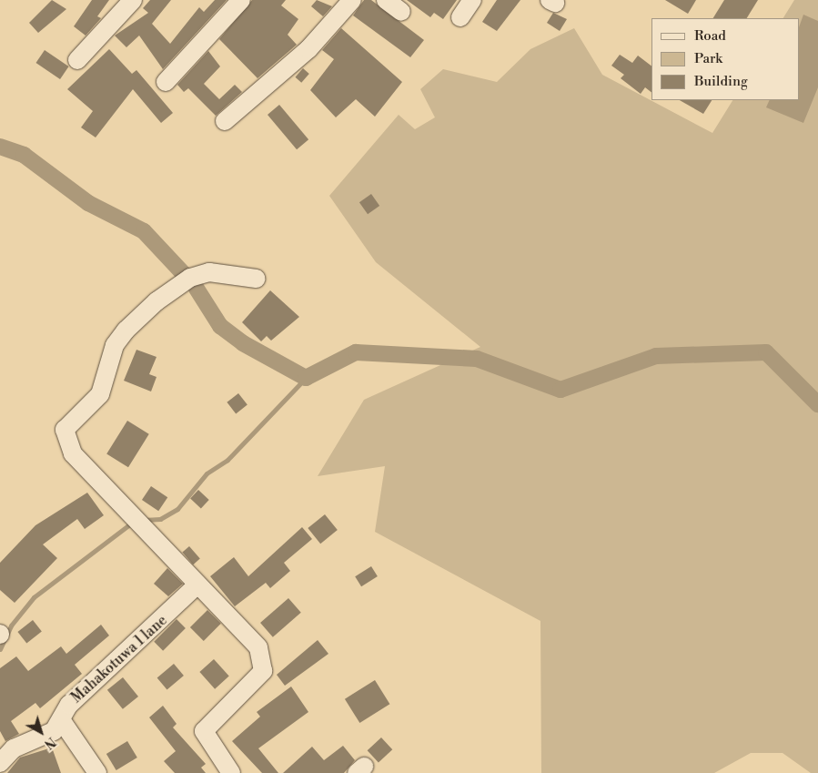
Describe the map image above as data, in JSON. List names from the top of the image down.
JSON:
{
  "streets": {
    "street": ["Mahakotuwa 1 lane"]
  },
  "legend": ["Road", "Park", "Building"],
  "north": "bottom right"
}
